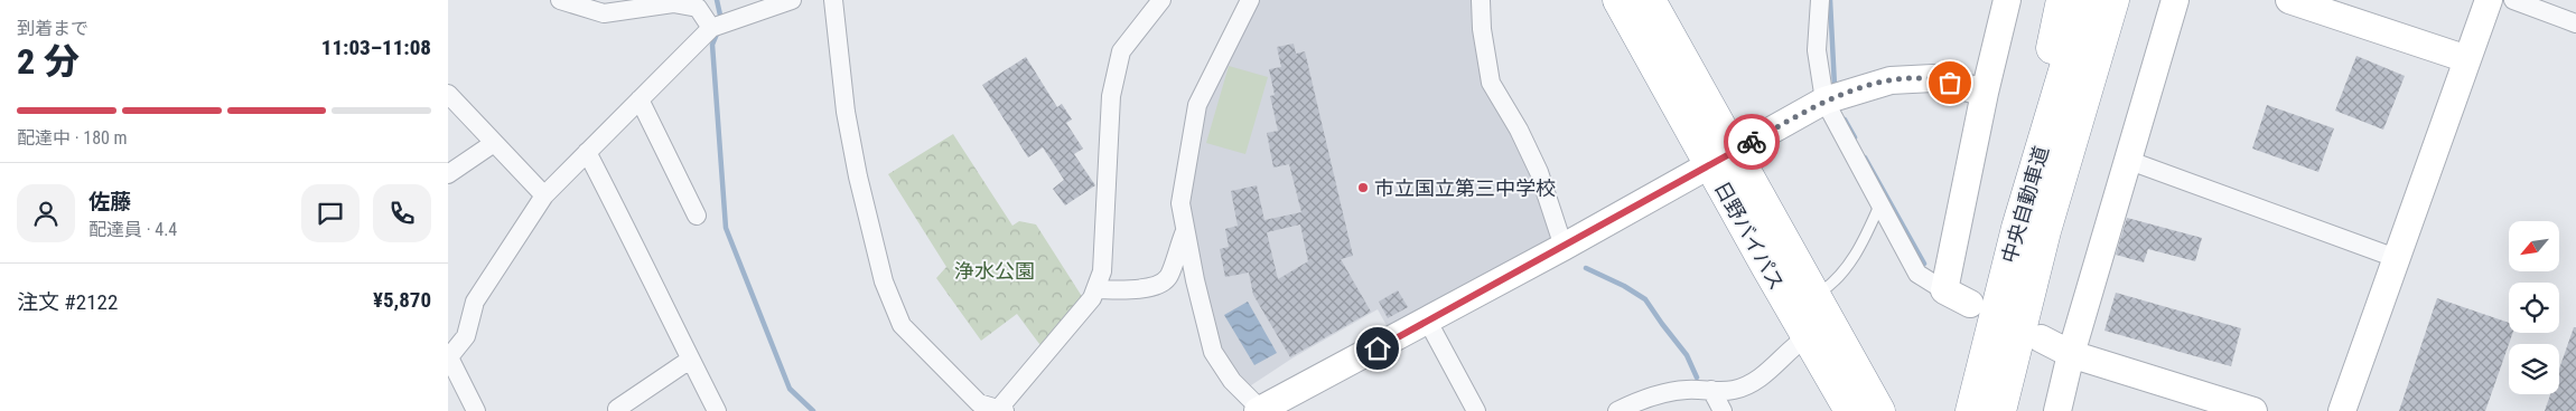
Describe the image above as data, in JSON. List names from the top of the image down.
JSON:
{
  "streets": {
    "highway": ["中央自動車道", "日野バイパス"]
  },
  "parks": ["浄水公園"],
  "places": ["市立国立第三中学校"],
  "north": "bottom left",
  "page": {
    "heading": ["2 分", "到着まで", "11:03–11:08"],
    "panel": [
      "佐藤",
      "配達員 · 4.4",
      "注文 #2122",
      "¥5,870"
    ],
    "bar": "配達中 · 180 m"
  }
}
